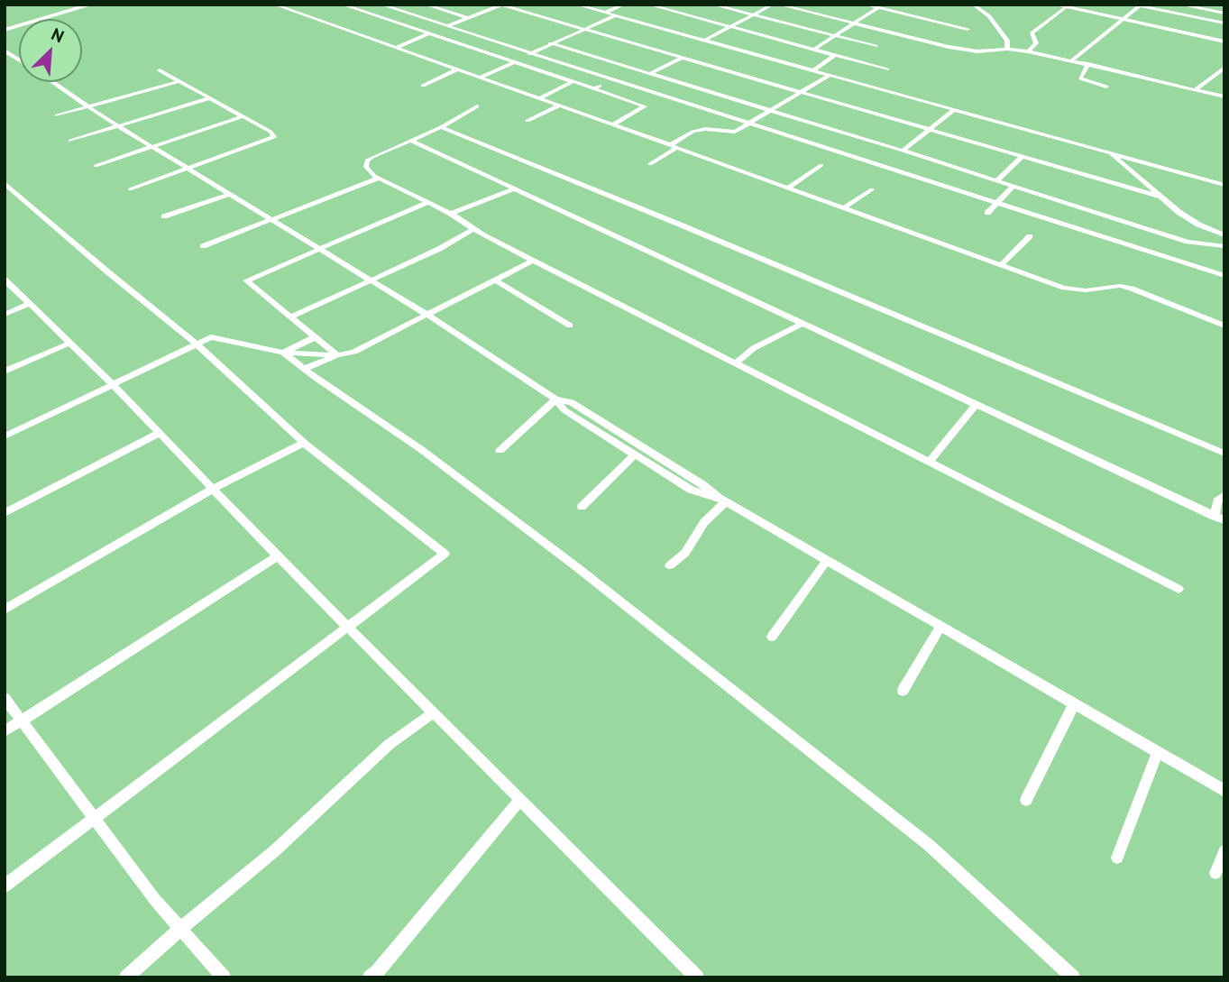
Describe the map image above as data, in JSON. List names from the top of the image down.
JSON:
{
  "north": "top right"
}
